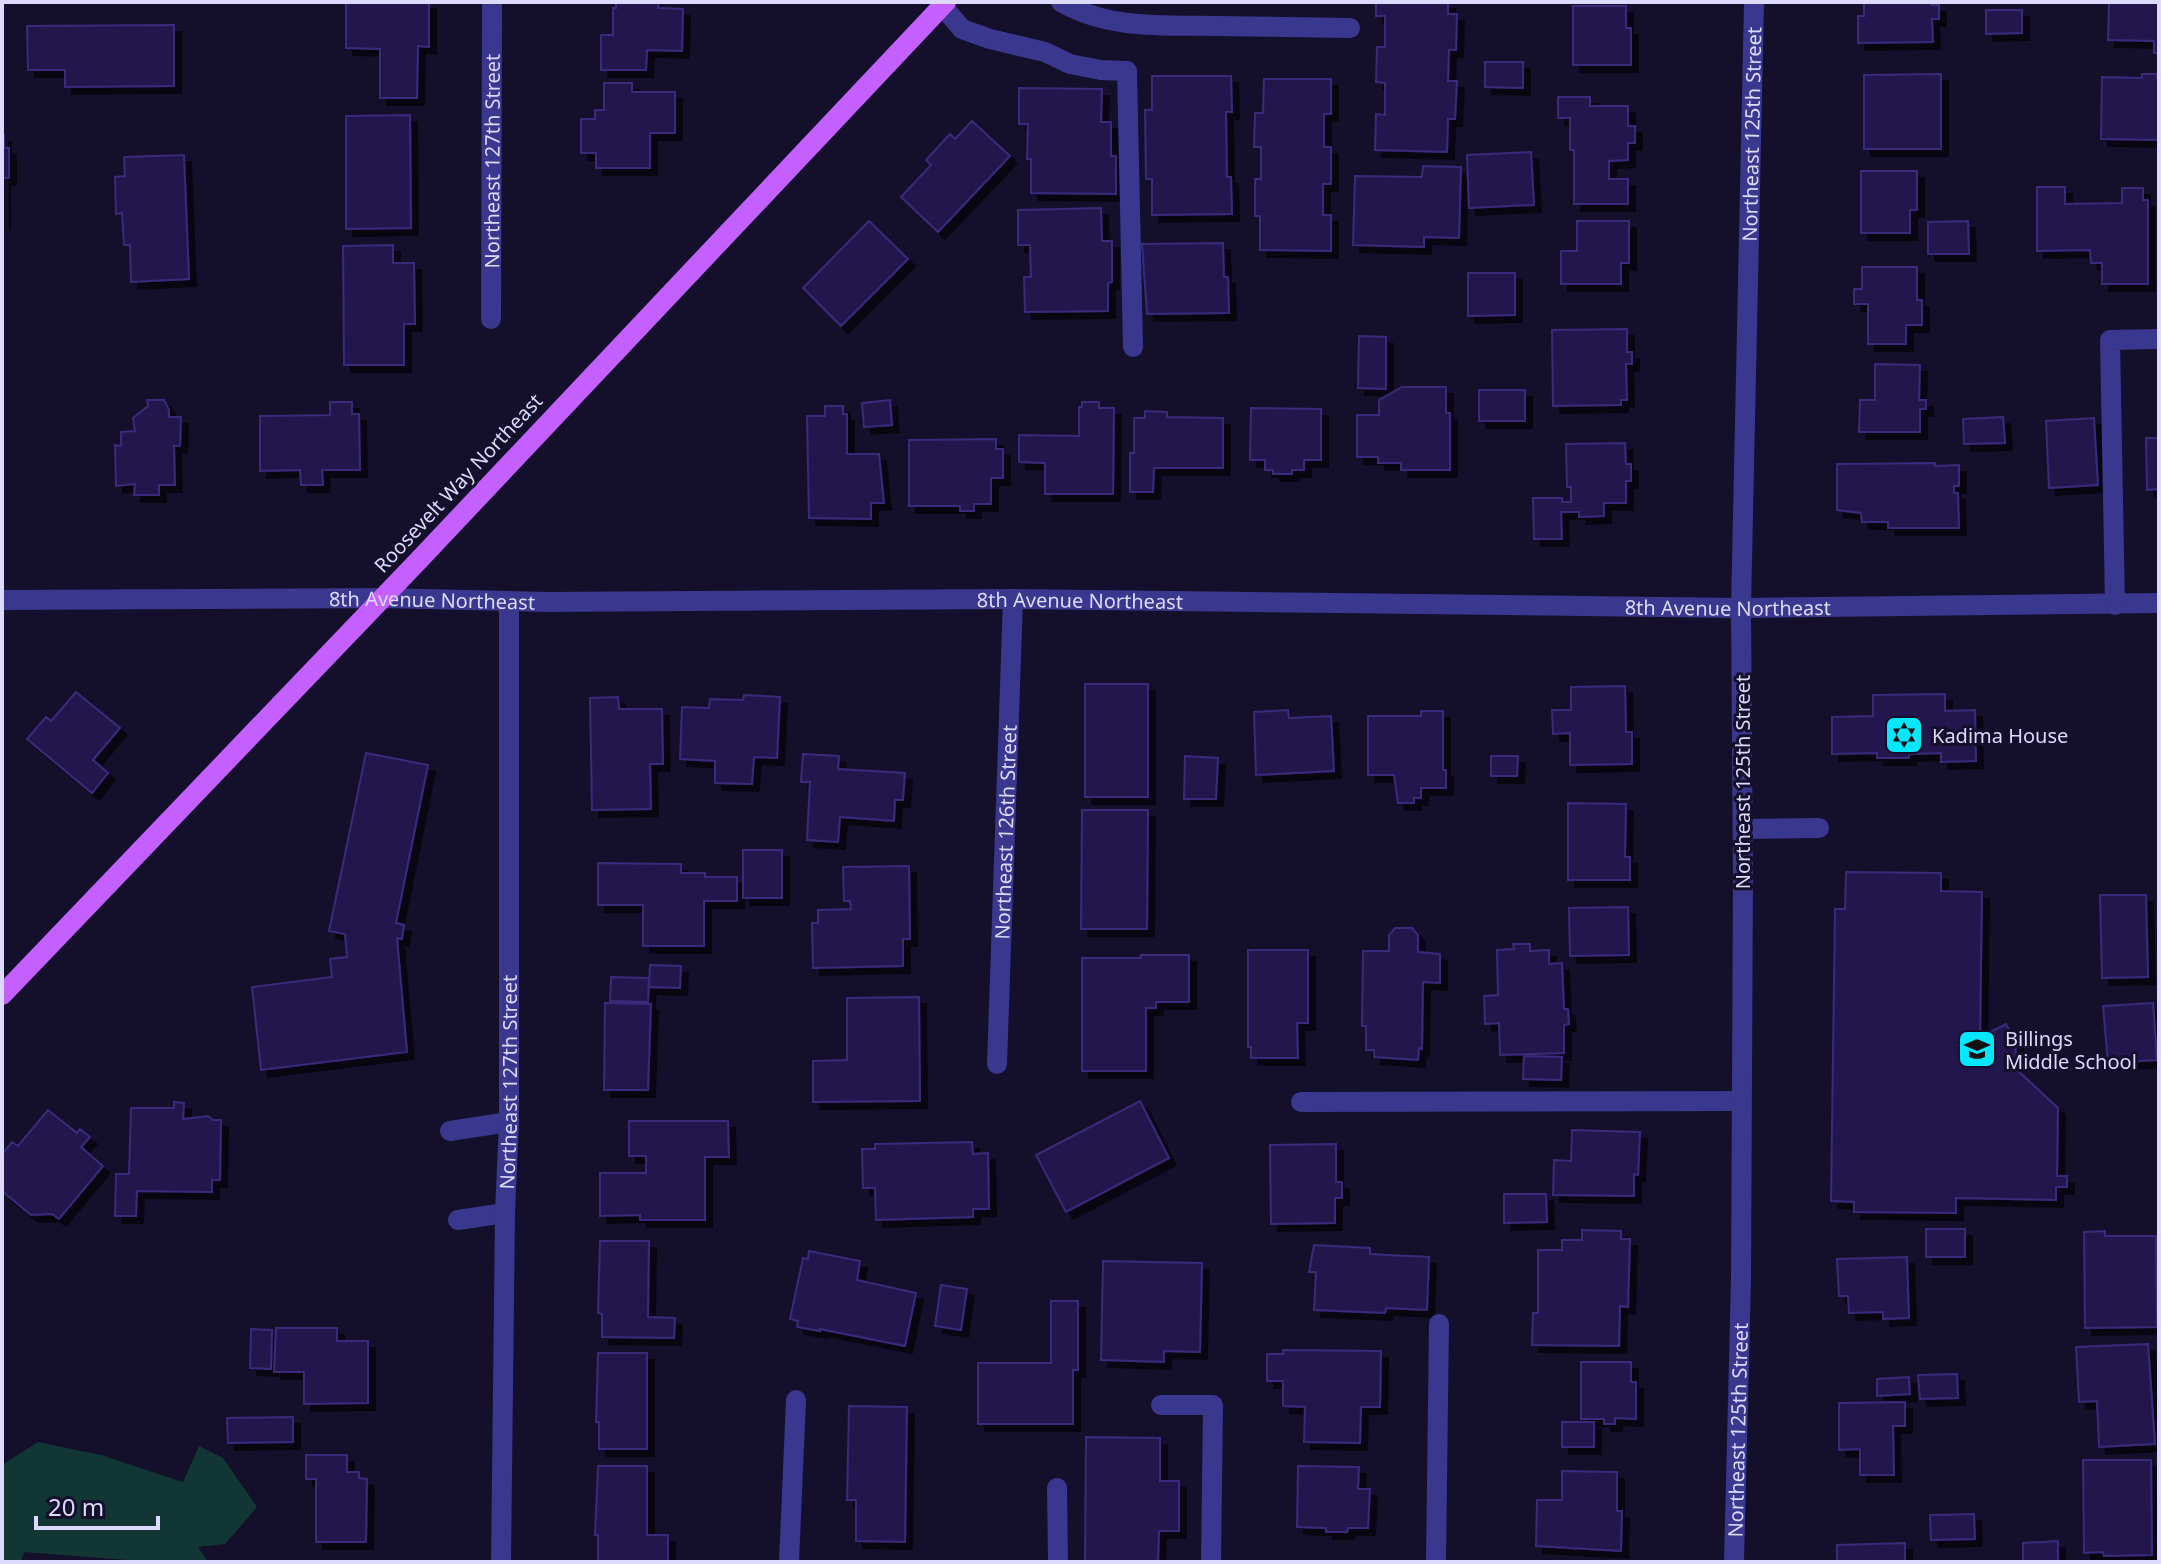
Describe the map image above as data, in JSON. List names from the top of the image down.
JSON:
{
  "streets": {
    "main road": ["Roosevelt Way Northeast"],
    "street": [
      "Northeast 125th Street",
      "Northeast 127th Street",
      "8th Avenue Northeast",
      "Northeast 126th Street"
    ]
  },
  "crossings": [
    ["Northeast 125th Street", "8th Avenue Northeast"],
    ["Northeast 127th Street", "8th Avenue Northeast"],
    ["Roosevelt Way Northeast", "8th Avenue Northeast"],
    ["8th Avenue Northeast", "Northeast 126th Street"]
  ],
  "places": {
    "synagogue": ["Kadima House"],
    "school or university": ["Billings Middle School"]
  },
  "scale_bar": "20 m"
}
